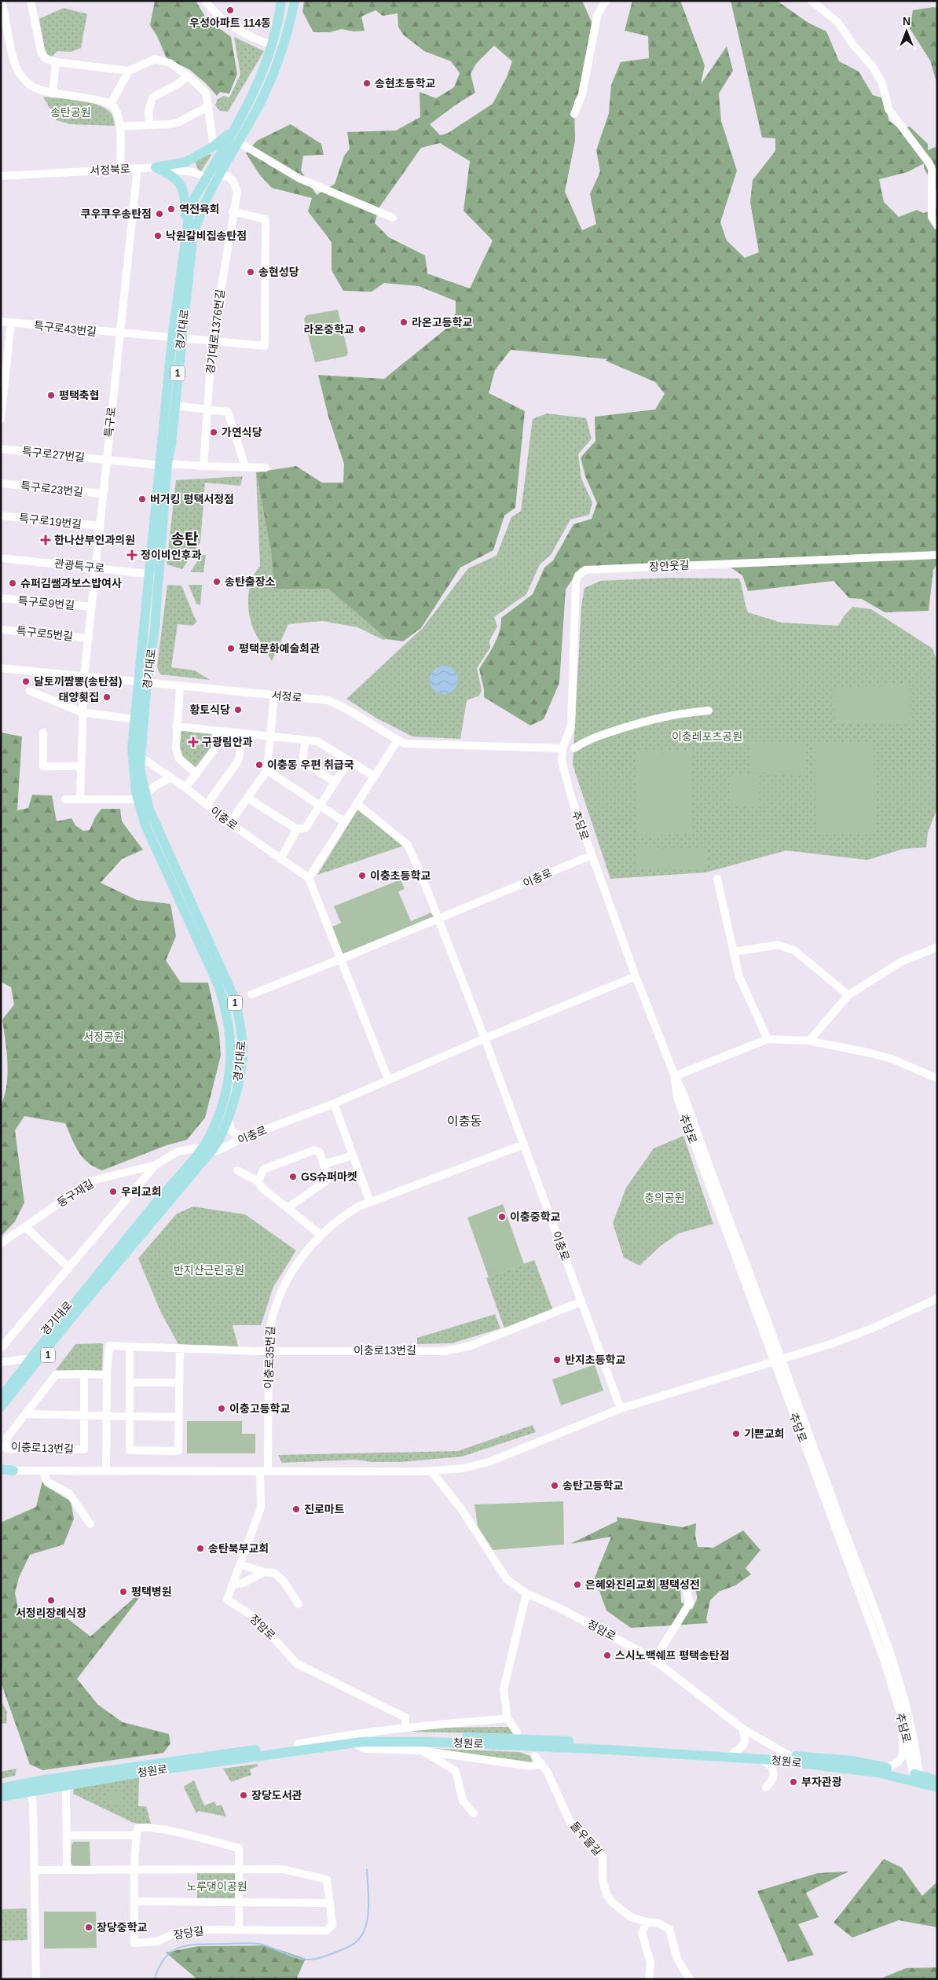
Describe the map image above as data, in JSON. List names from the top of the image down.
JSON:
{
  "streets": {
    "main road": ["경기대로", "1", "청원로"],
    "street": [
      "서정북로",
      "특구로43번길",
      "경기대로1376번길",
      "특구로",
      "특구로27번길",
      "특구로23번길",
      "특구로19번길",
      "관광특구로",
      "장안웃길",
      "특구로9번길",
      "특구로5번길",
      "서정로",
      "이충로",
      "추담로",
      "둥구재길",
      "이충로13번길",
      "이충로35번길",
      "정암로",
      "돌우물길",
      "장당길"
    ]
  },
  "crossings": [
    ["서정북로", "경기대로"],
    ["서정북로", "경기대로1376번길"],
    ["서정북로", "특구로"],
    ["특구로43번길", "경기대로"],
    ["특구로43번길", "경기대로1376번길"],
    ["특구로43번길", "특구로"],
    ["경기대로", "경기대로1376번길"],
    ["경기대로", "특구로27번길"],
    ["경기대로", "관광특구로"],
    ["경기대로", "서정로"],
    ["경기대로", "이충로"],
    ["경기대로", "둥구재길"],
    ["특구로", "특구로27번길"],
    ["특구로", "특구로23번길"],
    ["특구로", "특구로19번길"],
    ["특구로", "관광특구로"],
    ["특구로", "특구로9번길"],
    ["특구로", "특구로5번길"],
    ["특구로", "서정로"],
    ["장안웃길", "서정로"],
    ["장안웃길", "추담로"],
    ["서정로", "추담로"],
    ["이충로", "추담로"],
    ["이충로", "둥구재길"],
    ["이충로", "이충로13번길"],
    ["이충로", "이충로35번길"],
    ["추담로", "청원로"],
    ["이충로13번길", "이충로35번길"],
    ["이충로35번길", "정암로"],
    ["정암로", "청원로"]
  ],
  "districts": ["송탄", "이충동"],
  "parks": [
    "송탄공원",
    "이충레포츠공원",
    "서정공원",
    "충의공원",
    "반지산근린공원",
    "노루댕이공원"
  ],
  "places": {
    "other": [
      "우성아파트 114동",
      "송현초등학교",
      "역전육회",
      "쿠우쿠우송탄점",
      "낙원갈비집송탄점",
      "송현성당",
      "라온고등학교",
      "라온중학교",
      "평택축협",
      "가연식당",
      "버거킹 평택서정점",
      "송탄출장소",
      "슈퍼김쌤과보스밥여사",
      "평택문화예술회관",
      "달토끼짬뽕(송탄점)",
      "태양횟집",
      "황토식당",
      "이충동 우편 취급국",
      "이충초등학교",
      "GS슈퍼마켓",
      "우리교회",
      "이충중학교",
      "반지초등학교",
      "이충고등학교",
      "기쁜교회",
      "송탄고등학교",
      "진로마트",
      "송탄북부교회",
      "은혜와진리교회 평택성전",
      "평택병원",
      "서정리장례식장",
      "스시노백쉐프 평택송탄점",
      "부자관광",
      "장당도서관",
      "장당중학교"
    ],
    "health": ["한나산부인과의원", "정이비인후과", "구광림안과"]
  },
  "north": "top"
}
